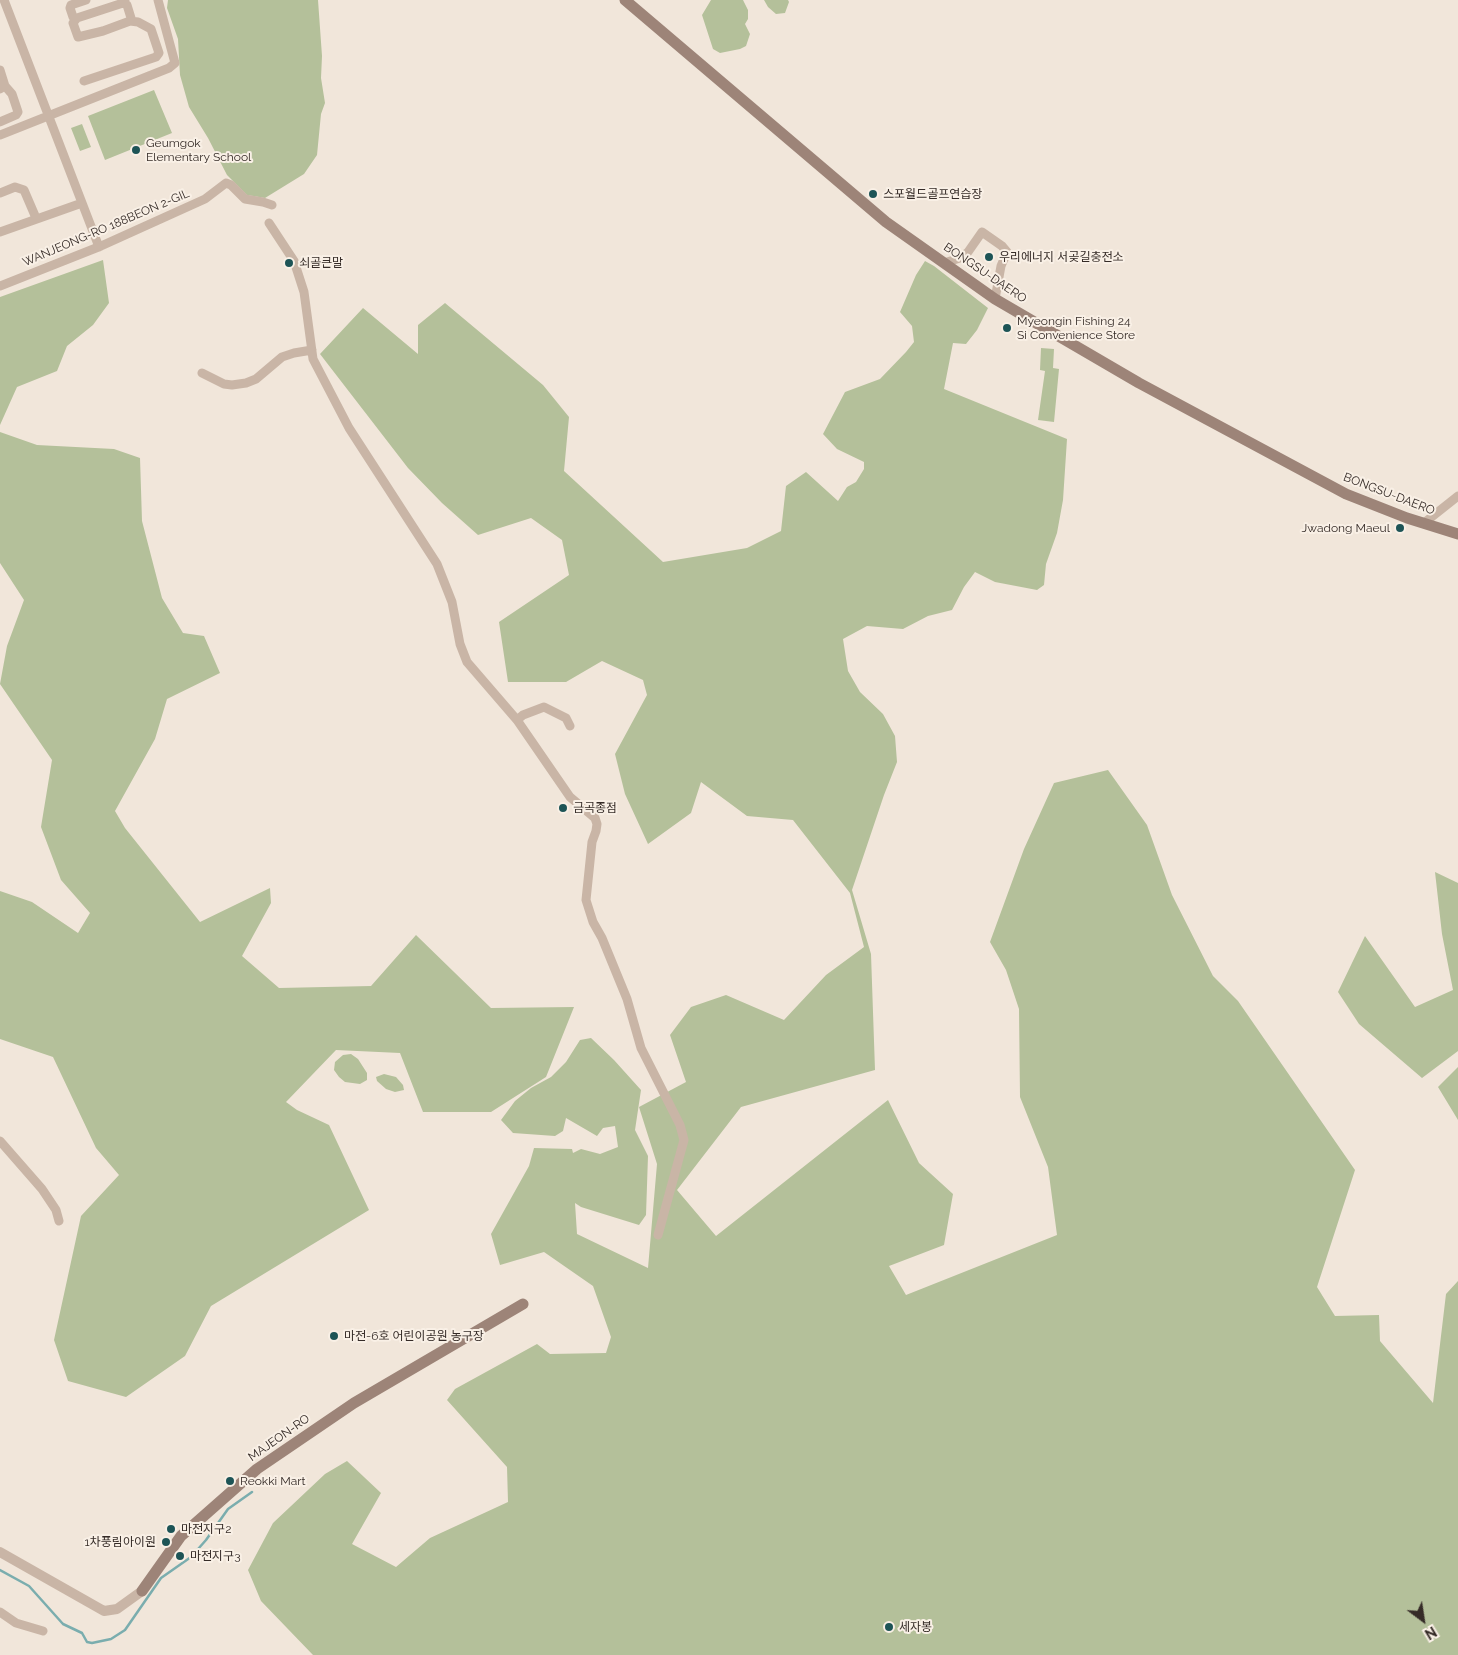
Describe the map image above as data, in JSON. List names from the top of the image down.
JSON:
{
  "streets": {
    "main road": ["BONGSU-DAERO", "MAJEON-RO"],
    "street": ["WANJEONG-RO 188BEON 2-GIL"]
  },
  "places": [
    "Geumgok Elementary School",
    "스포월드골프연습장",
    "우리에너지 서곶길충전소",
    "쇠골큰말",
    "Myeongin Fishing 24 Si Convenience Store",
    "Jwadong Maeul",
    "금곡종점",
    "마전-6호 어린이공원 농구장",
    "Reokki Mart",
    "마전지구2",
    "1차풍림아이원",
    "마전지구3",
    "세자봉"
  ],
  "north": "bottom right"
}
